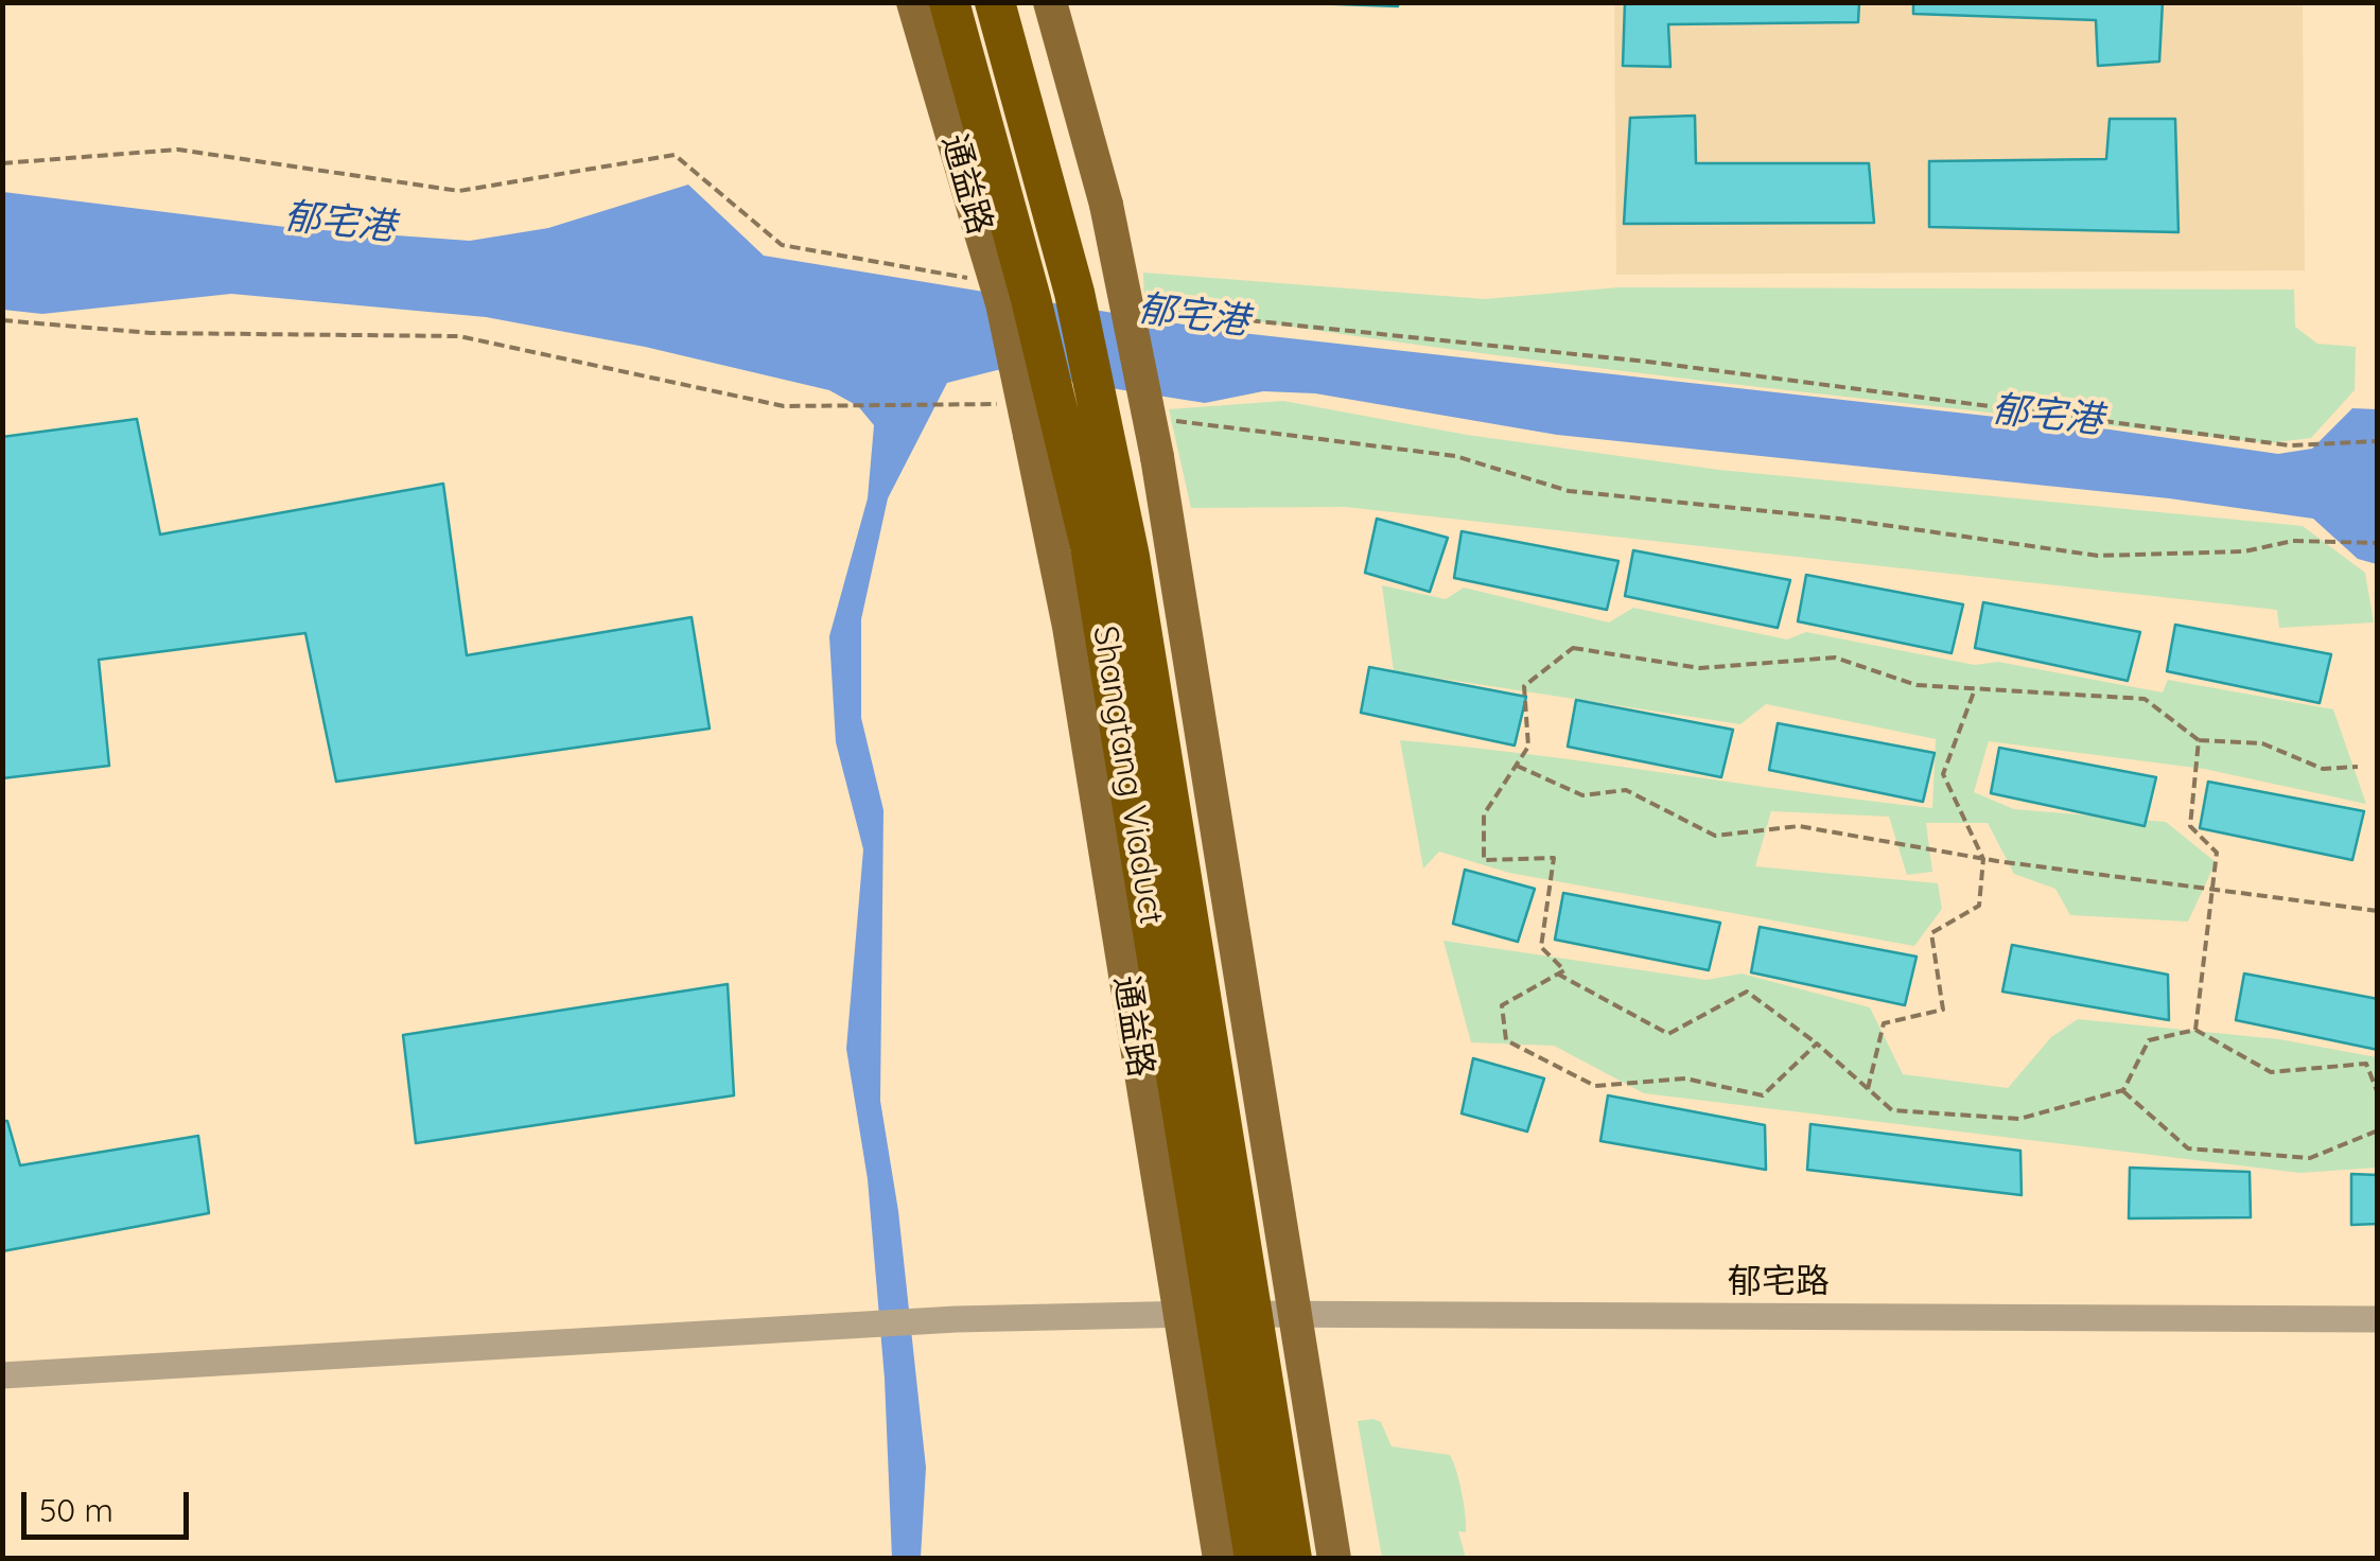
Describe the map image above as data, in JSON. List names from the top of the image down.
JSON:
{
  "streets": {
    "highway": ["Shangtang Viaduct"],
    "main road": ["通益路"],
    "street": ["郁宅路"]
  },
  "crossings": [
    ["通益路", "郁宅路"]
  ],
  "water": ["郁宅港"],
  "scale_bar": "50 m"
}
